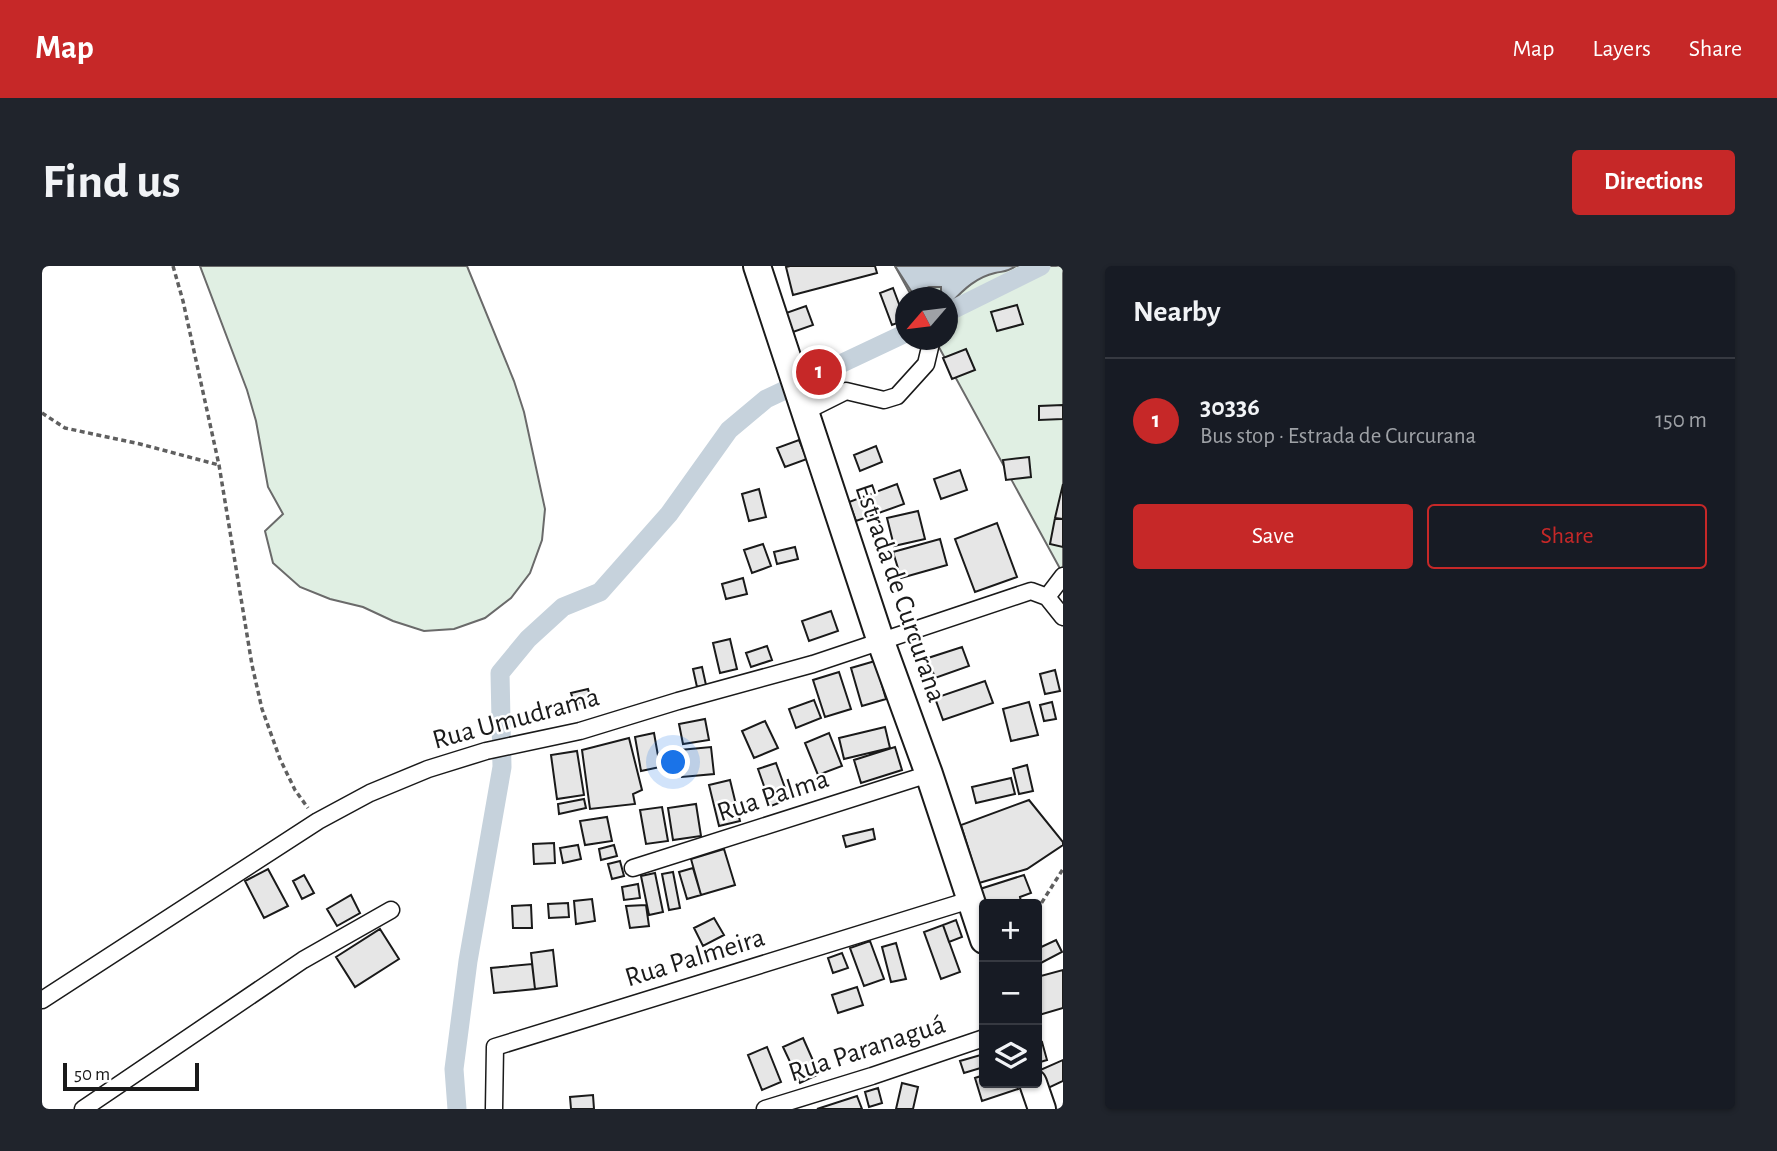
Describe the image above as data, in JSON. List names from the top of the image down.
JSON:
{
  "streets": {
    "main road": ["Estrada de Curcurana"],
    "street": [
      "Rua Umudrama",
      "Rua Palma",
      "Rua Palmeira",
      "Rua Paranaguá"
    ]
  },
  "crossings": [
    ["Estrada de Curcurana", "Rua Umudrama"],
    ["Estrada de Curcurana", "Rua Palma"],
    ["Estrada de Curcurana", "Rua Palmeira"]
  ],
  "scale_bar": "50 m",
  "north": "bottom left",
  "page": {
    "header": "Map",
    "nav": ["Map", "Layers", "Share"],
    "buttons": [
      "Directions",
      ["Save", "Share"]
    ],
    "title": "Find us",
    "heading": "Nearby",
    "pins": "1",
    "list": [
      {
        "mark": "1",
        "name": "30336",
        "note": "Bus stop · Estrada de Curcurana",
        "value": "150 m"
      }
    ],
    "map_buttons": ["+", "−"],
    "scale": "50 m"
  }
}
